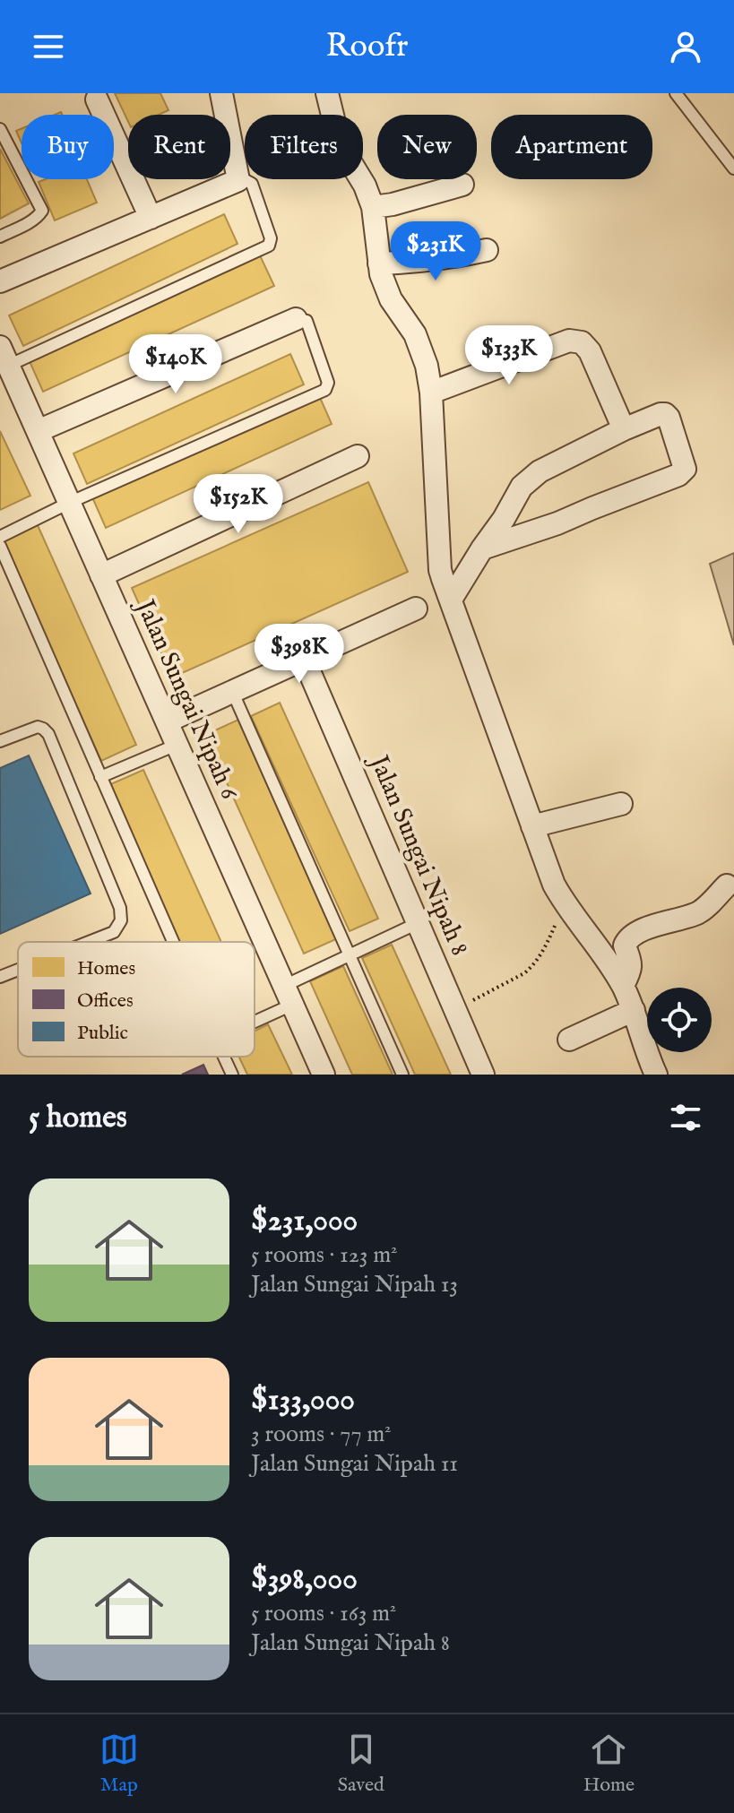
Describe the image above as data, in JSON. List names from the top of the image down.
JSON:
{
  "streets": {
    "street": ["Jalan Sungai Nipah 6", "Jalan Sungai Nipah 8"]
  },
  "legend": ["Homes", "Offices", "Public"],
  "page": {
    "header": "Roofr",
    "chip": [
      "Buy",
      "Rent",
      "Filters",
      "New",
      "Apartment"
    ],
    "price": [
      "$231K",
      "$133K",
      "$140K",
      "$152K",
      "$398K"
    ],
    "heading": "5 homes",
    "list": [
      {
        "name": "$231,000",
        "note": "5 rooms · 123 m² · Jalan Sungai Nipah 13"
      },
      {
        "name": "$133,000",
        "note": "3 rooms · 77 m² · Jalan Sungai Nipah 11"
      },
      {
        "name": "$398,000",
        "note": "5 rooms · 163 m² · Jalan Sungai Nipah 8"
      }
    ],
    "tabs": ["Map", "Saved", "Home"]
  }
}
